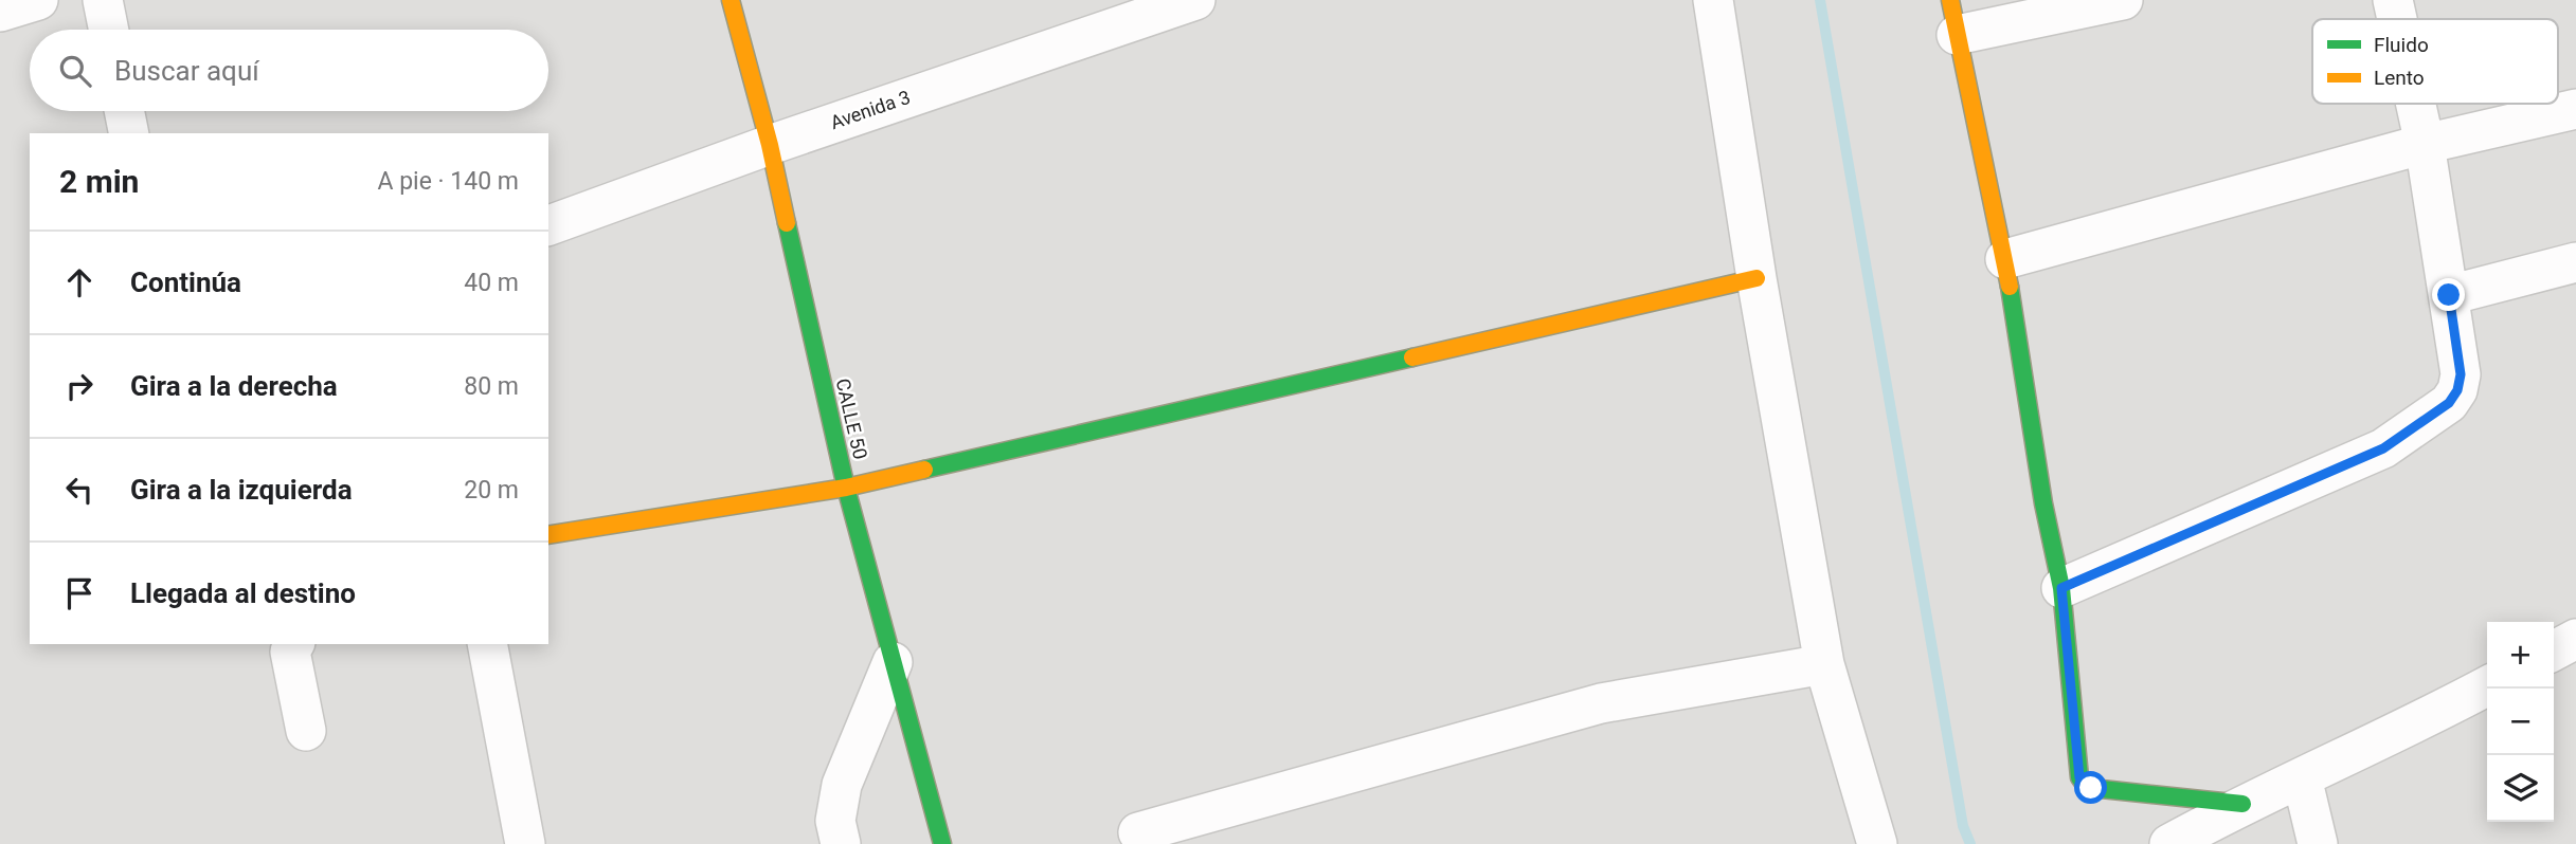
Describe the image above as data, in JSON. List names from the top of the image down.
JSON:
{
  "streets": {
    "street": ["Avenida 3", "CALLE 50"]
  },
  "crossings": [
    ["Avenida 3", "CALLE 50"]
  ],
  "legend": ["Fluido", "Lento"],
  "page": {
    "search": "Buscar aquí",
    "heading": ["2 min", "A pie · 140 m"],
    "list": [
      ["Continúa", "40 m"],
      ["Gira a la derecha", "80 m"],
      ["Gira a la izquierda", "20 m"],
      "Llegada al destino"
    ],
    "map_buttons": ["+", "−"]
  }
}
